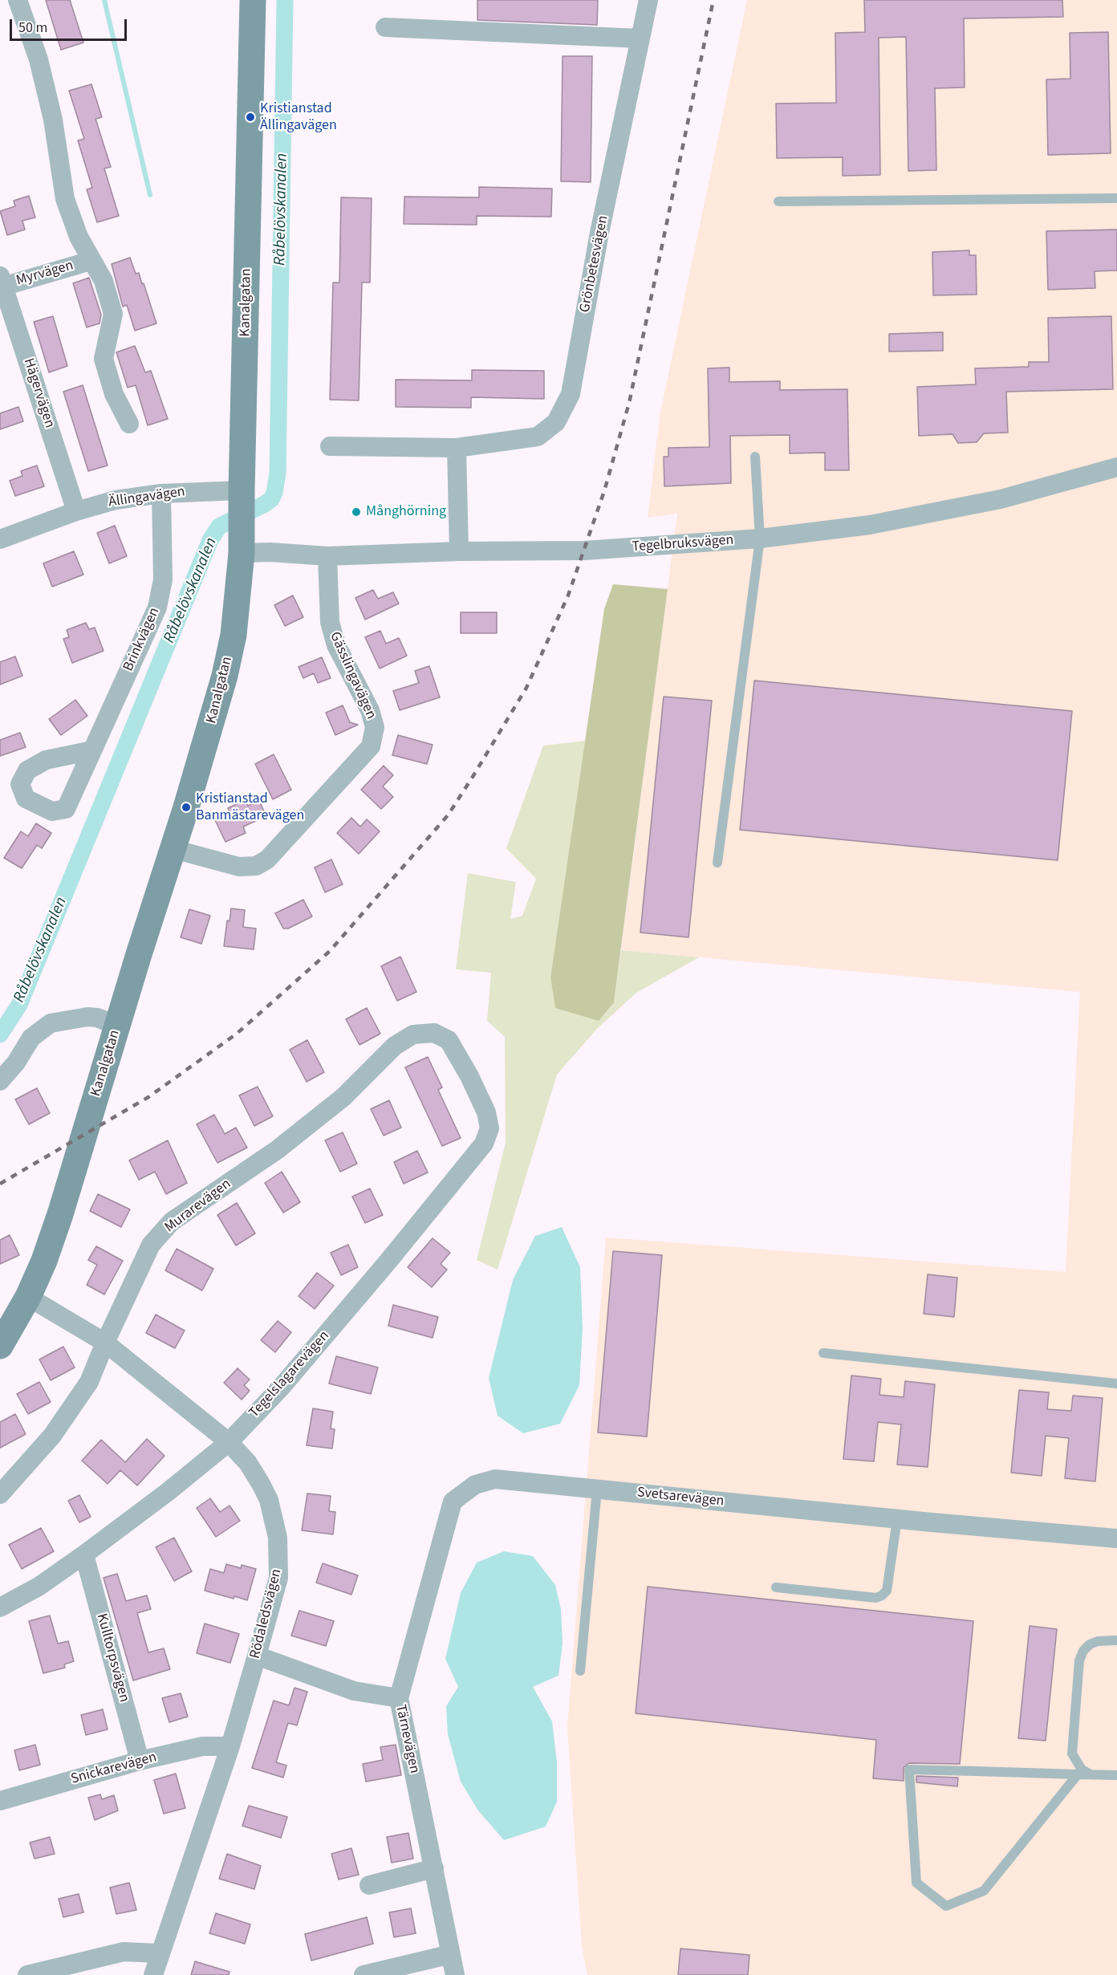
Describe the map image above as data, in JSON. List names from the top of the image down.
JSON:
{
  "streets": {
    "street": [
      "Grönbetesvägen",
      "Myrvägen",
      "Kanalgatan",
      "Hägervägen",
      "Ällingavägen",
      "Tegelbruksvägen",
      "Brinkvägen",
      "Gässlingavägen",
      "Murarevägen",
      "Tegelslagarevägen",
      "Svetsarevägen",
      "Rödaledsvägen",
      "Kulltorpsvägen",
      "Tärnevägen",
      "Snickarevägen"
    ]
  },
  "crossings": [
    ["Myrvägen", "Hägervägen"],
    ["Kanalgatan", "Ällingavägen"],
    ["Kanalgatan", "Tegelbruksvägen"],
    ["Kanalgatan", "Gässlingavägen"],
    ["Kanalgatan", "Rödaledsvägen"],
    ["Hägervägen", "Ällingavägen"],
    ["Ällingavägen", "Brinkvägen"],
    ["Tegelbruksvägen", "Gässlingavägen"],
    ["Murarevägen", "Tegelslagarevägen"],
    ["Murarevägen", "Rödaledsvägen"],
    ["Tegelslagarevägen", "Rödaledsvägen"],
    ["Tegelslagarevägen", "Kulltorpsvägen"],
    ["Svetsarevägen", "Tärnevägen"],
    ["Rödaledsvägen", "Tärnevägen"],
    ["Rödaledsvägen", "Snickarevägen"],
    ["Kulltorpsvägen", "Snickarevägen"]
  ],
  "water": ["Råbelövskanalen"],
  "places": ["Kristianstad Ällingavägen", "Månghörning", "Kristianstad Banmästarevägen"],
  "scale_bar": "50 m"
}
